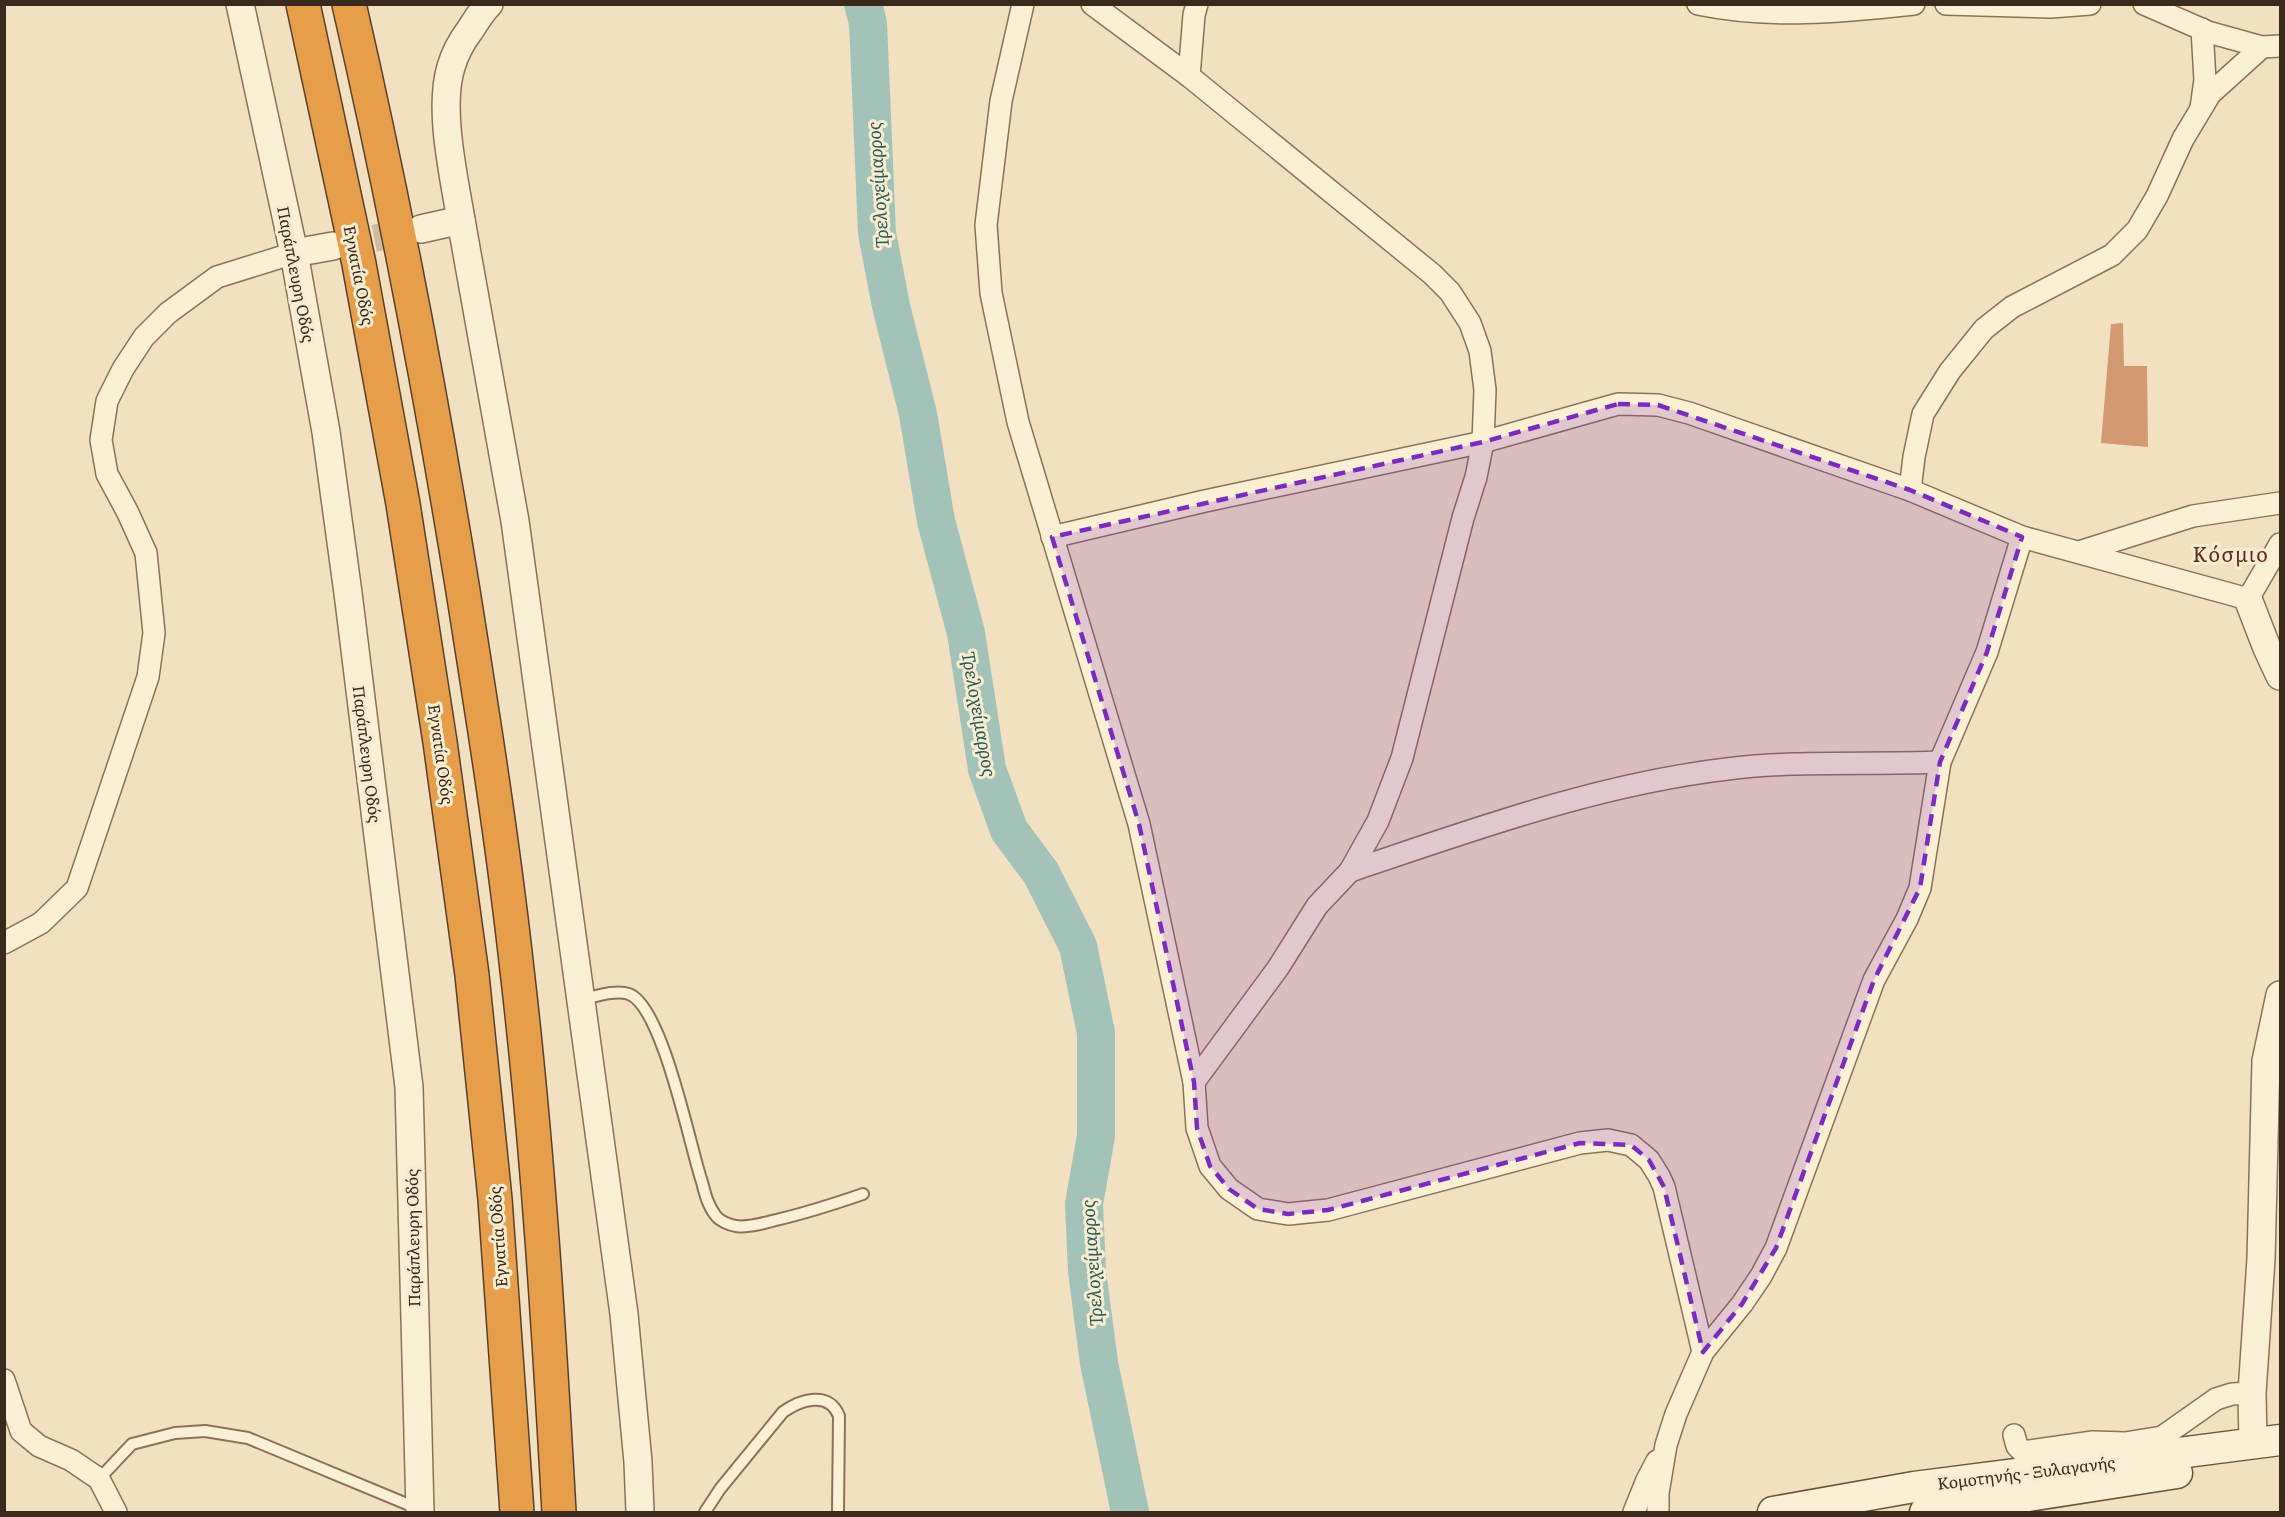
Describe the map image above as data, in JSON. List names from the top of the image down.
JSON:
{
  "streets": {
    "highway": ["Εγνατία Οδός"],
    "main road": ["Κομοτηνής - Ξυλαγανής"],
    "street": ["Παράπλευρη Οδός"]
  },
  "districts": ["Κόσμιο"],
  "water": ["Τρελοχείμαρρος"]
}
